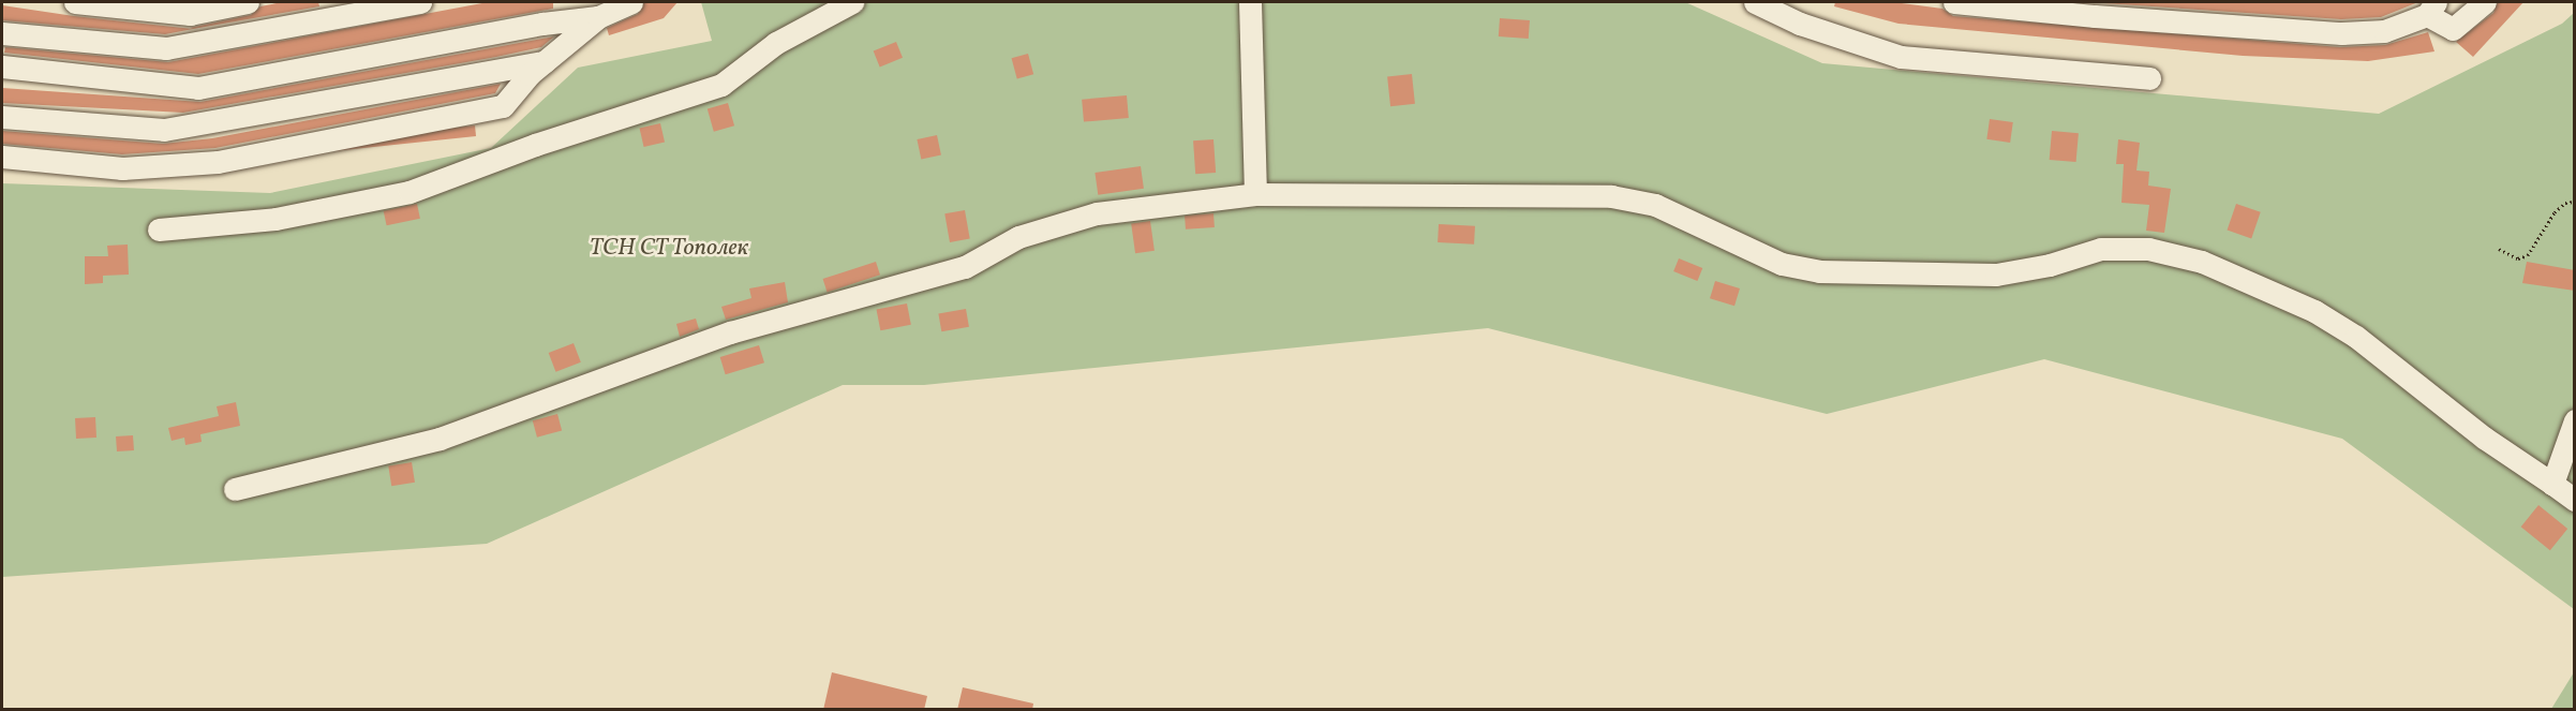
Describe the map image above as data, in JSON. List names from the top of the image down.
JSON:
{
  "parks": ["ТСН СТ Тополек"]
}
